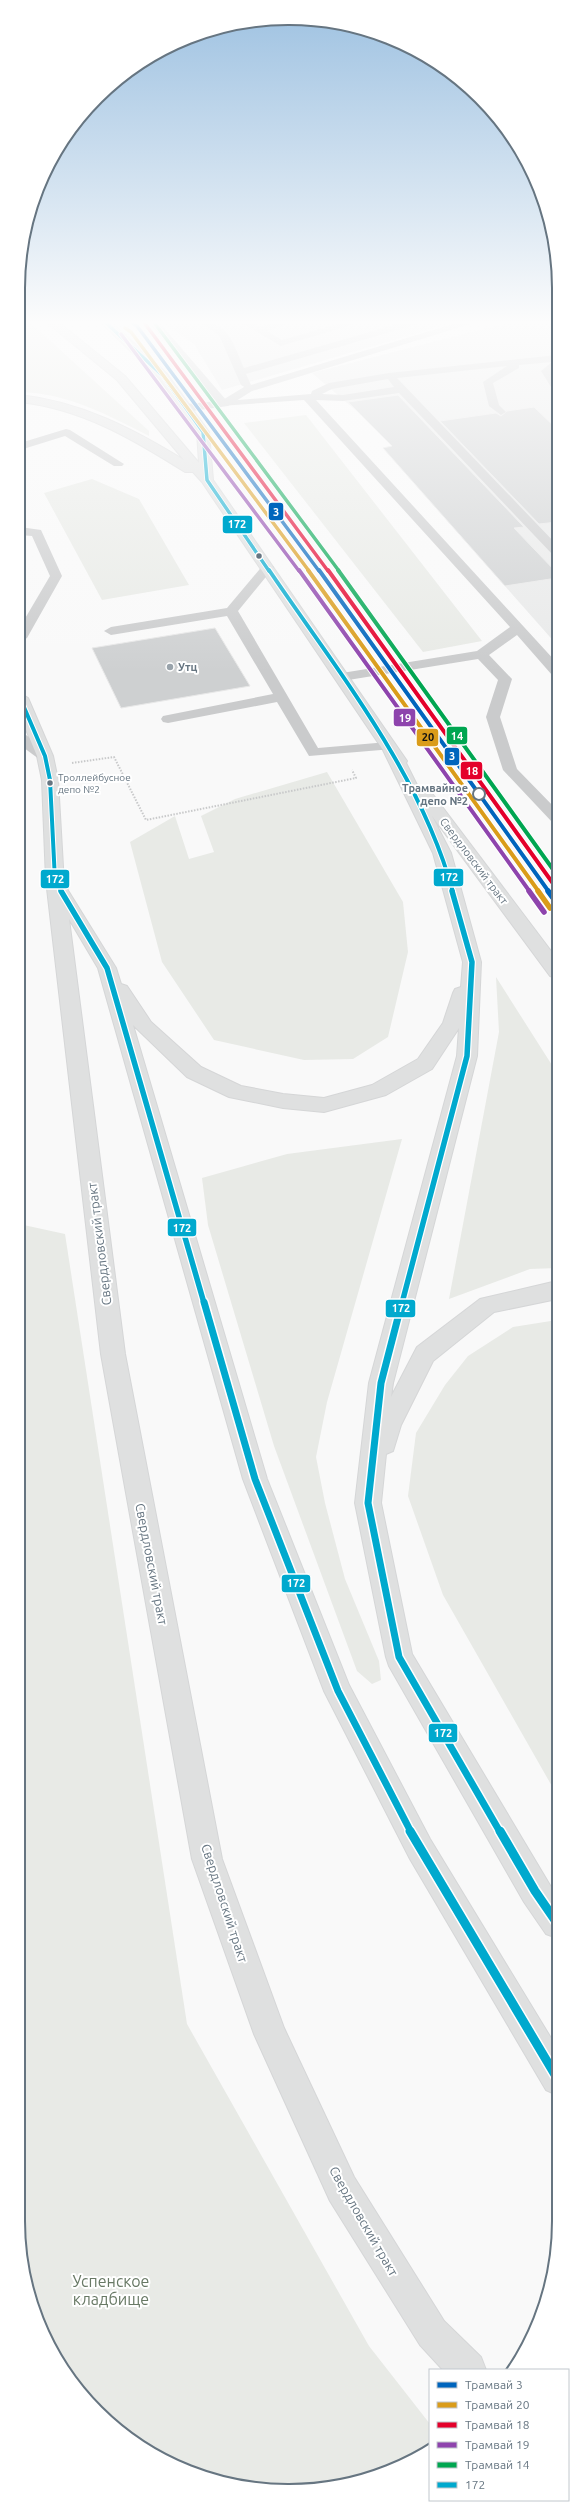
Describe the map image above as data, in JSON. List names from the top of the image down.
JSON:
{
  "streets": {
    "main road": ["Свердловский тракт"]
  },
  "parks": ["Успенское кладбище"],
  "places": ["Утц", "Троллейбусное депо №2", "Трамвайное депо №2"],
  "lines": [
    "tram line 3",
    "tram line 20",
    "tram line 18",
    "tram line 19",
    "tram line 14",
    "transit line 172"
  ],
  "legend": [
    "Трамвай 3",
    "Трамвай 20",
    "Трамвай 18",
    "Трамвай 19",
    "Трамвай 14",
    "172"
  ]
}
